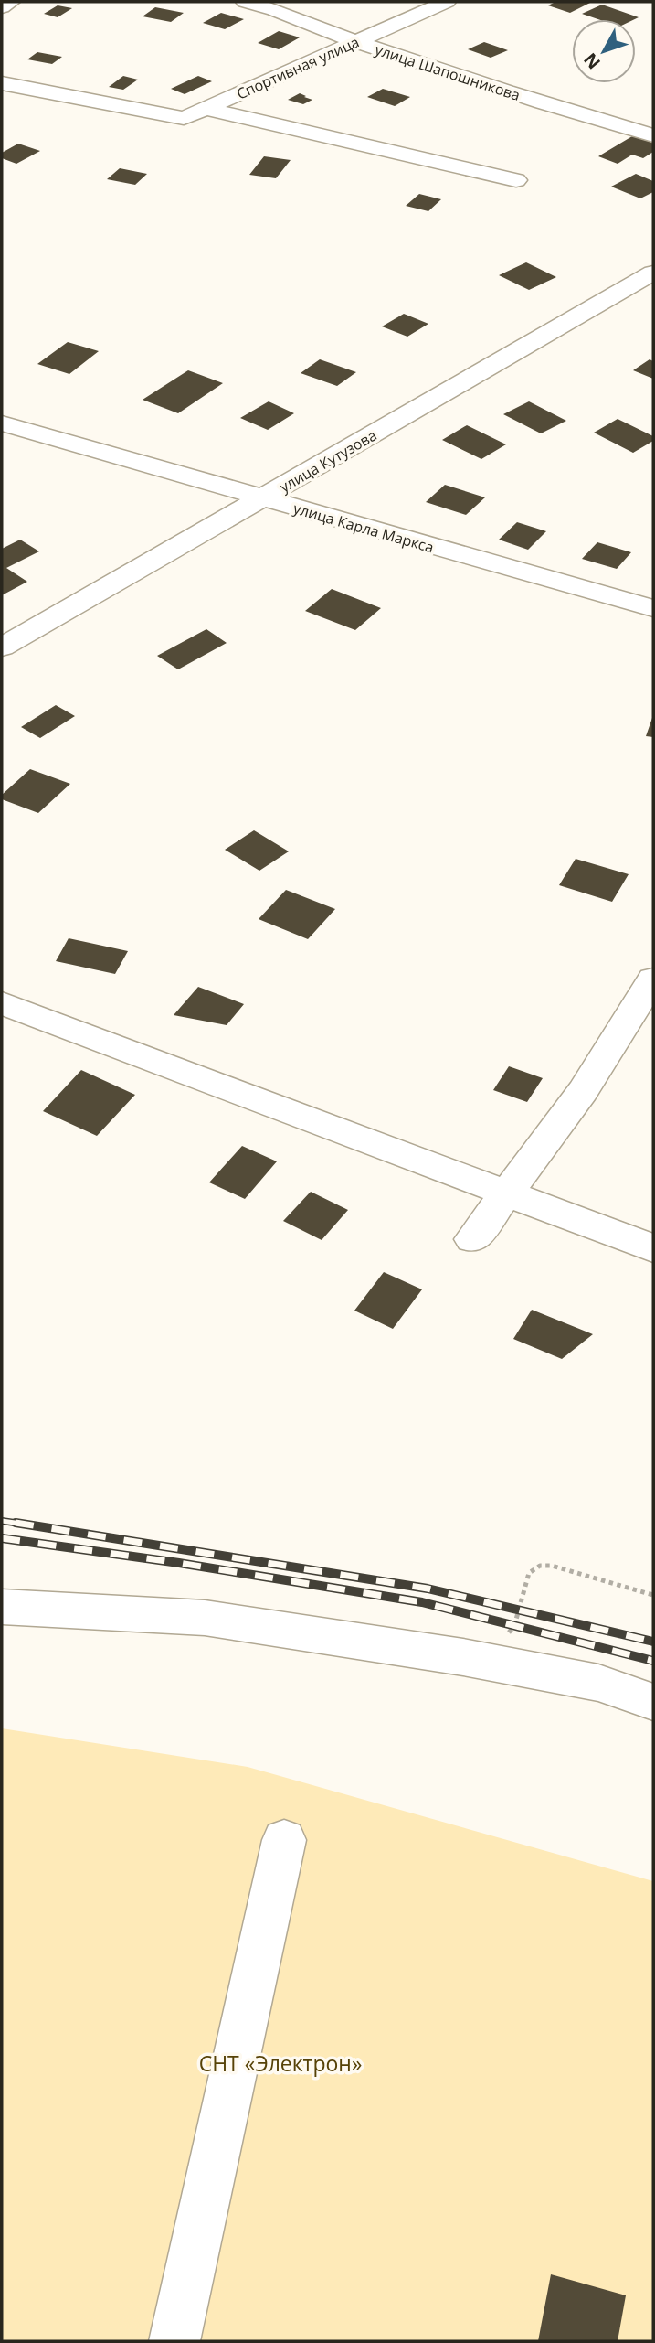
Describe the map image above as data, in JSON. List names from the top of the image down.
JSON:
{
  "streets": {
    "street": [
      "Спортивная улица",
      "улица Шапошникова",
      "улица Кутузова",
      "улица Карла Маркса"
    ]
  },
  "crossings": [
    ["Спортивная улица", "улица Шапошникова"],
    ["улица Кутузова", "улица Карла Маркса"]
  ],
  "parks": ["СНТ «Электрон»"],
  "north": "bottom left"
}
